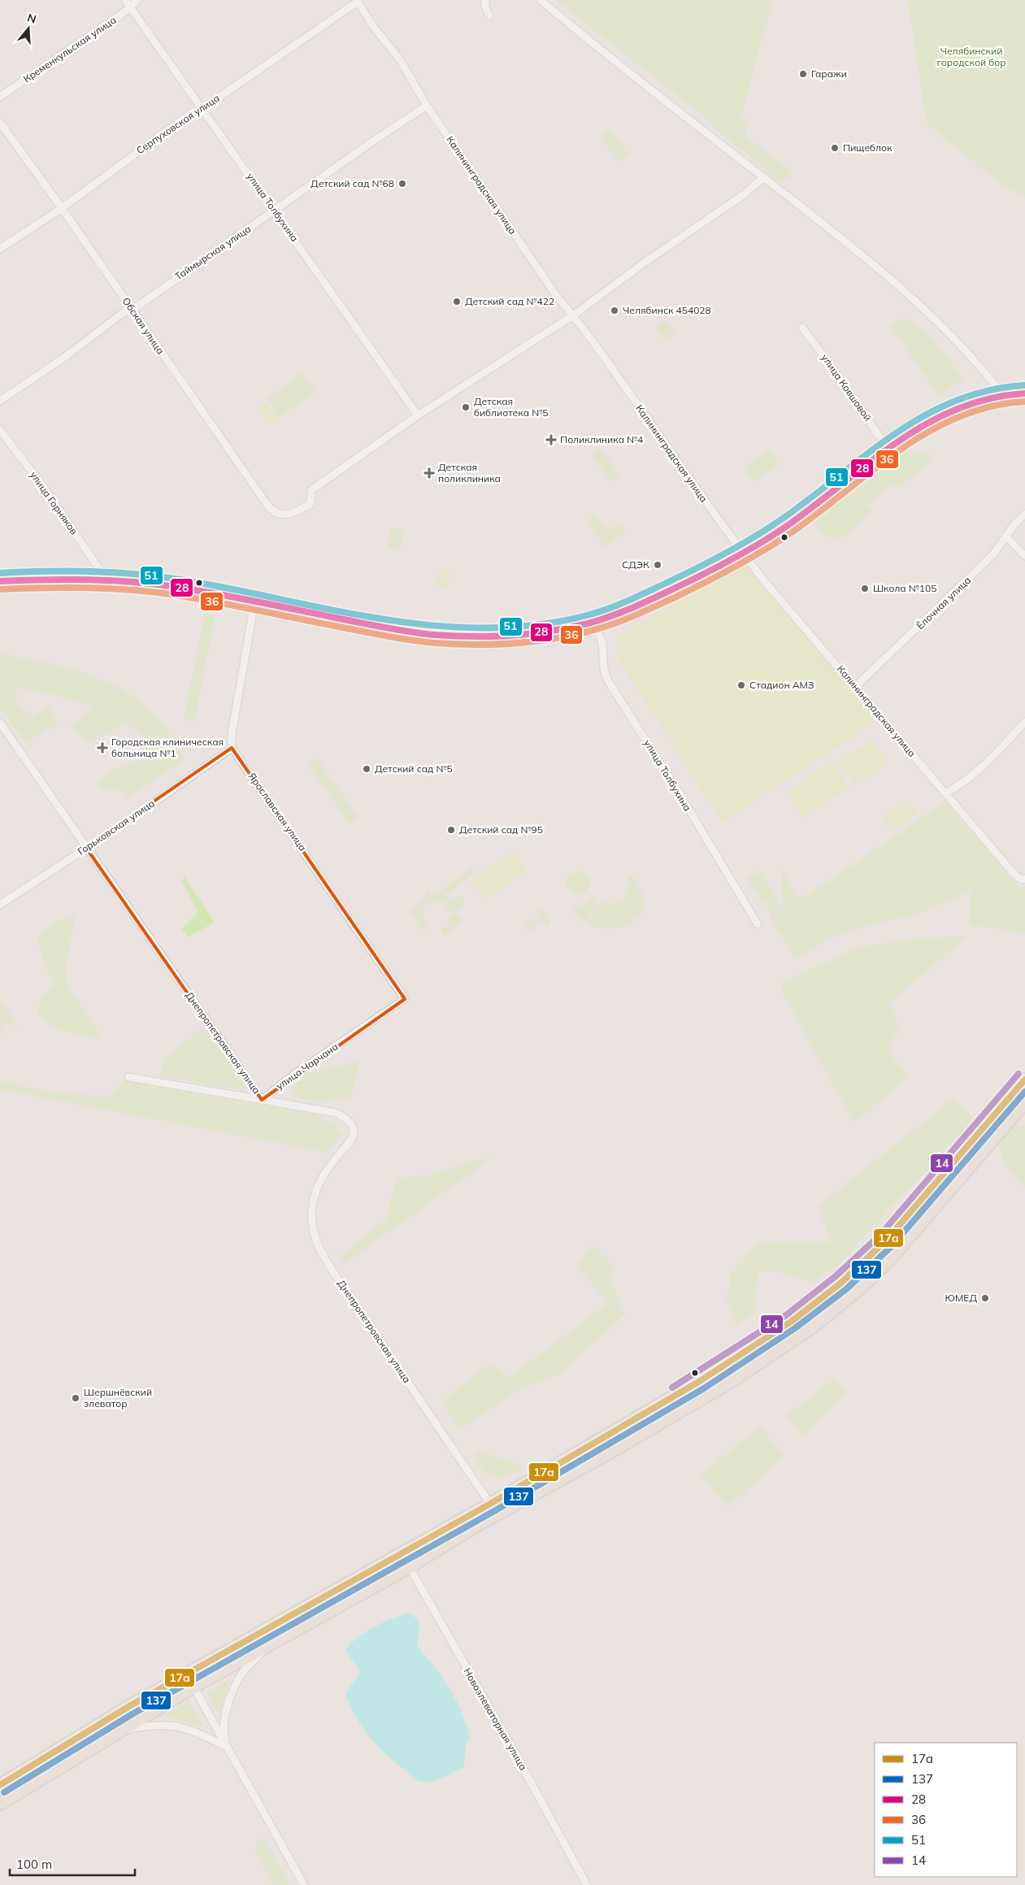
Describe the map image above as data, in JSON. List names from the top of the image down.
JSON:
{
  "streets": {
    "street": [
      "Кременкульская улица",
      "Серпуховская улица",
      "Калининградская улица",
      "улица Толбухина",
      "Таймырская улица",
      "Обская улица",
      "улица Ковшовой",
      "улица Горняков",
      "Ёлочная улица",
      "Ярославская улица",
      "Горьковская улица",
      "Днепропетровская улица",
      "улица Чарчана",
      "Новоэлеваторная улица"
    ]
  },
  "crossings": [
    ["Кременкульская улица", "улица Толбухина"],
    ["Серпуховская улица", "Калининградская улица"],
    ["Серпуховская улица", "улица Толбухина"],
    ["Серпуховская улица", "Обская улица"],
    ["Калининградская улица", "Таймырская улица"],
    ["Калининградская улица", "Ёлочная улица"],
    ["улица Толбухина", "Таймырская улица"],
    ["улица Толбухина", "Обская улица"],
    ["Таймырская улица", "Обская улица"],
    ["Ярославская улица", "Горьковская улица"],
    ["Ярославская улица", "улица Чарчана"],
    ["Горьковская улица", "Днепропетровская улица"],
    ["Днепропетровская улица", "улица Чарчана"]
  ],
  "parks": ["Челябинский городской бор"],
  "places": {
    "other": [
      "Гаражи",
      "Пищеблок",
      "Детский сад №68",
      "Детский сад №422",
      "Челябинск 454028",
      "Детская библиотека №5",
      "СДЭК",
      "Школа №105",
      "Стадион АМЗ",
      "Детский сад №5",
      "Детский сад №95",
      "ЮМЕД",
      "Шершнёвский элеватор"
    ],
    "health": ["Поликлиника №4", "Детская поликлиника", "Городская клиническая больница №1"]
  },
  "lines": [
    "transit line 51",
    "transit line 28",
    "transit line 36",
    "transit line 14",
    "transit line 17a",
    "transit line 137"
  ],
  "legend": [
    "17a",
    "137",
    "28",
    "36",
    "51",
    "14"
  ],
  "scale_bar": "100 m",
  "north": "top"
}
